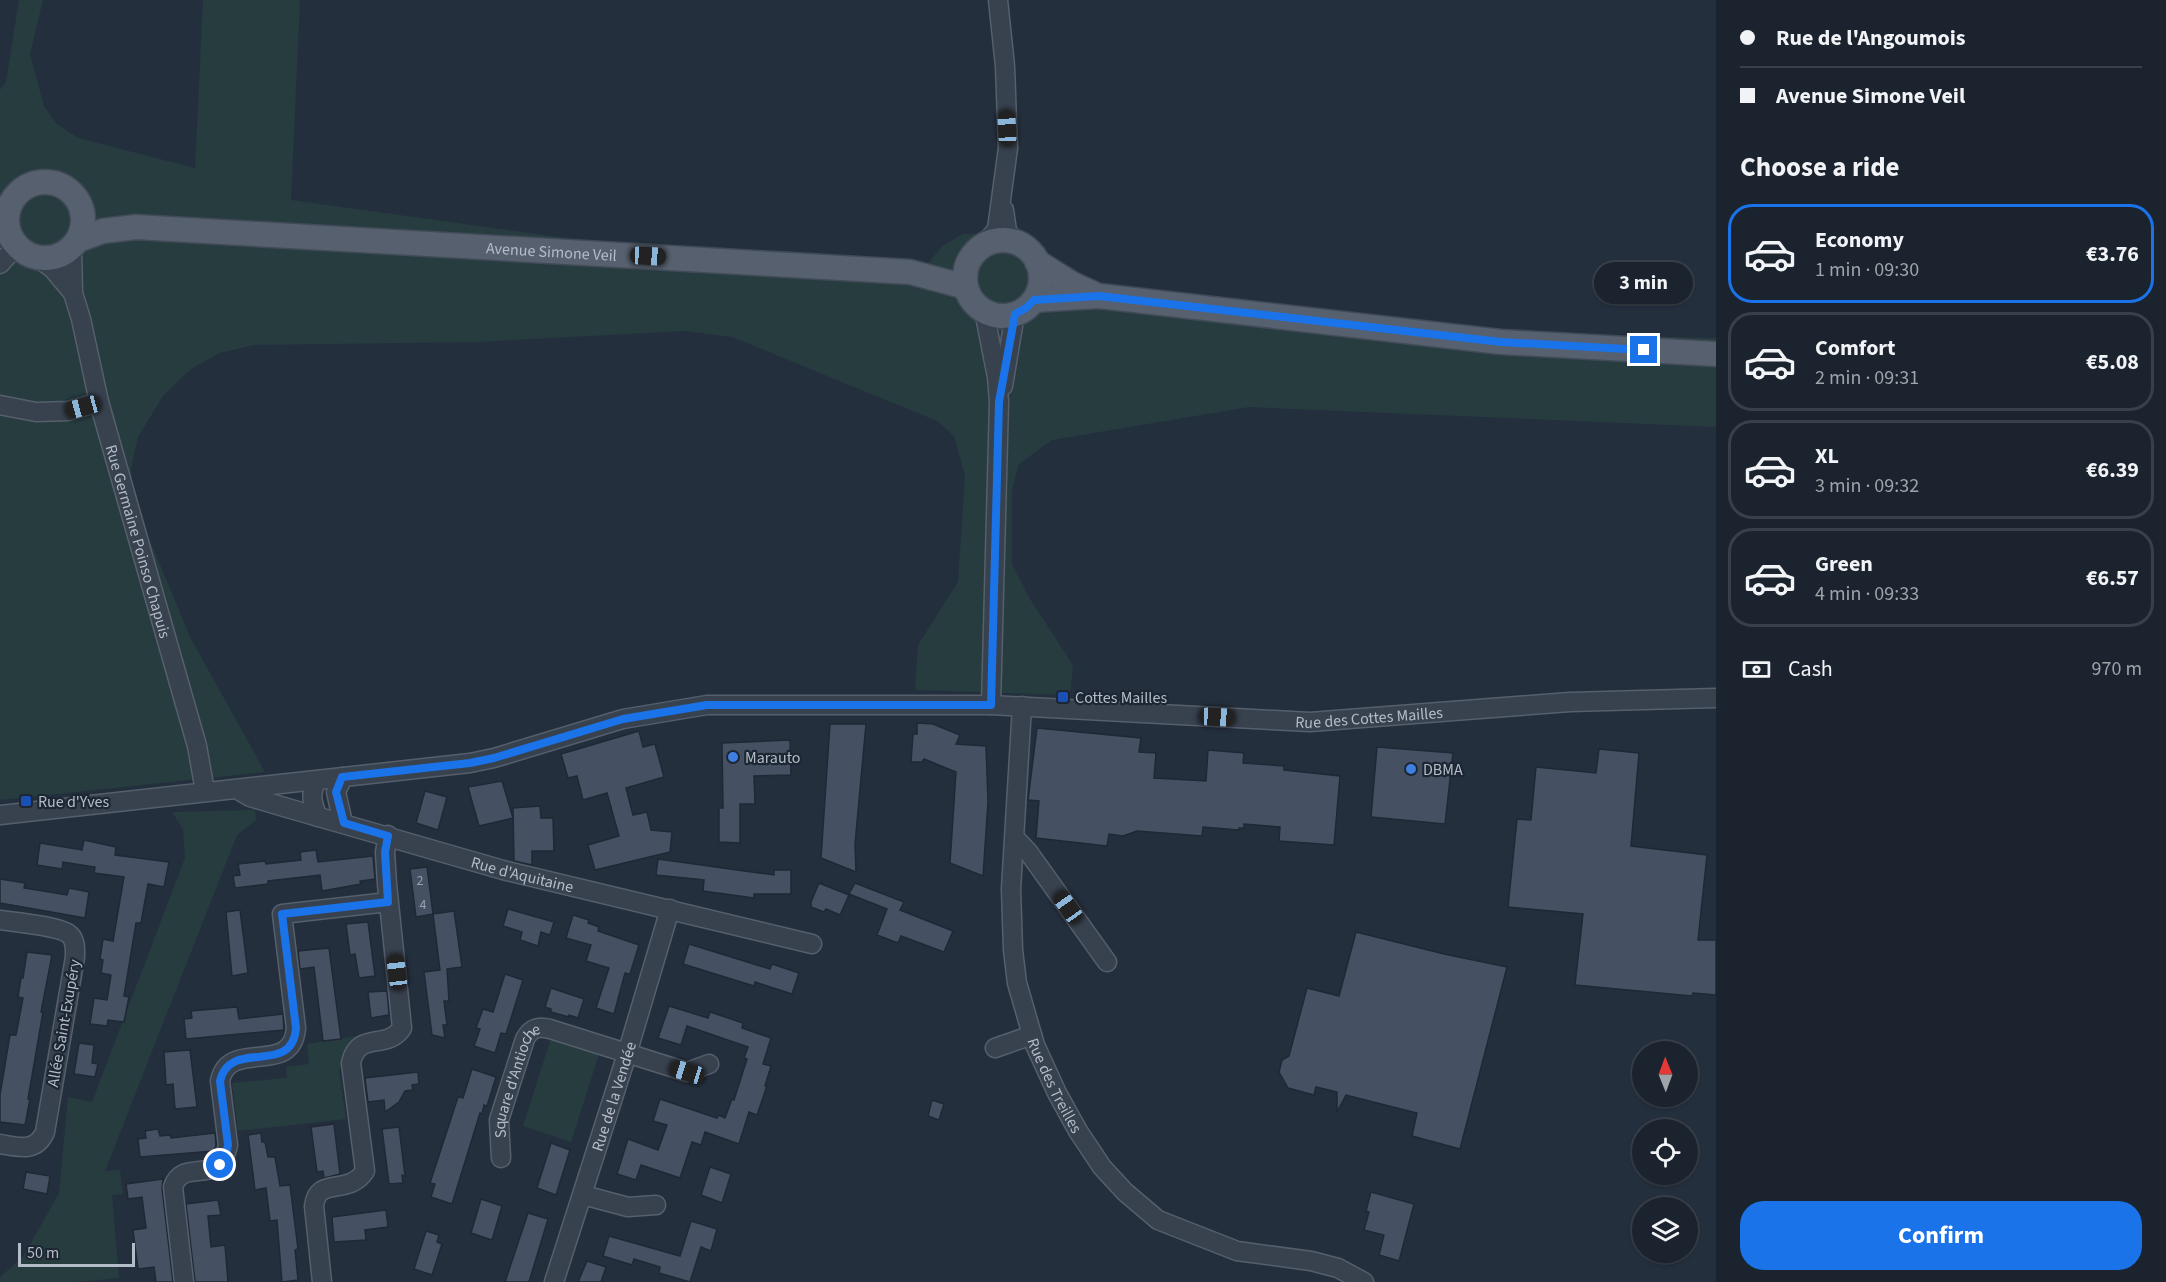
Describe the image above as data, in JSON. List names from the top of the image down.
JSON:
{
  "streets": {
    "main road": ["Avenue Simone Veil"],
    "street": [
      "Rue Germaine Poinso Chapuis",
      "Rue des Cottes Mailles",
      "Rue d'Aquitaine",
      "Allée Saint-Exupéry",
      "Rue des Treilles",
      "Square d'Antioche",
      "Rue de la Vendée"
    ]
  },
  "crossings": [
    ["Rue des Cottes Mailles", "Rue des Treilles"],
    ["Rue d'Aquitaine", "Rue de la Vendée"],
    ["Square d'Antioche", "Rue de la Vendée"]
  ],
  "places": {
    "transit": ["Cottes Mailles", "Rue d'Yves"],
    "other": ["Marauto", "DBMA"]
  },
  "house_numbers": ["2", "4"],
  "scale_bar": "50 m",
  "north": "top",
  "page": {
    "banner": ["Rue de l'Angoumois", "Avenue Simone Veil"],
    "heading": "Choose a ride",
    "list": [
      {
        "name": "Economy",
        "note": "1 min · 09:30",
        "value": "€3.76"
      },
      {
        "name": "Comfort",
        "note": "2 min · 09:31",
        "value": "€5.08"
      },
      {
        "name": "XL",
        "note": "3 min · 09:32",
        "value": "€6.39"
      },
      {
        "name": "Green",
        "note": "4 min · 09:33",
        "value": "€6.57"
      }
    ],
    "bubble": "3 min",
    "pay": ["Cash", "970 m"],
    "buttons": "Confirm",
    "scale": "50 m"
  }
}
